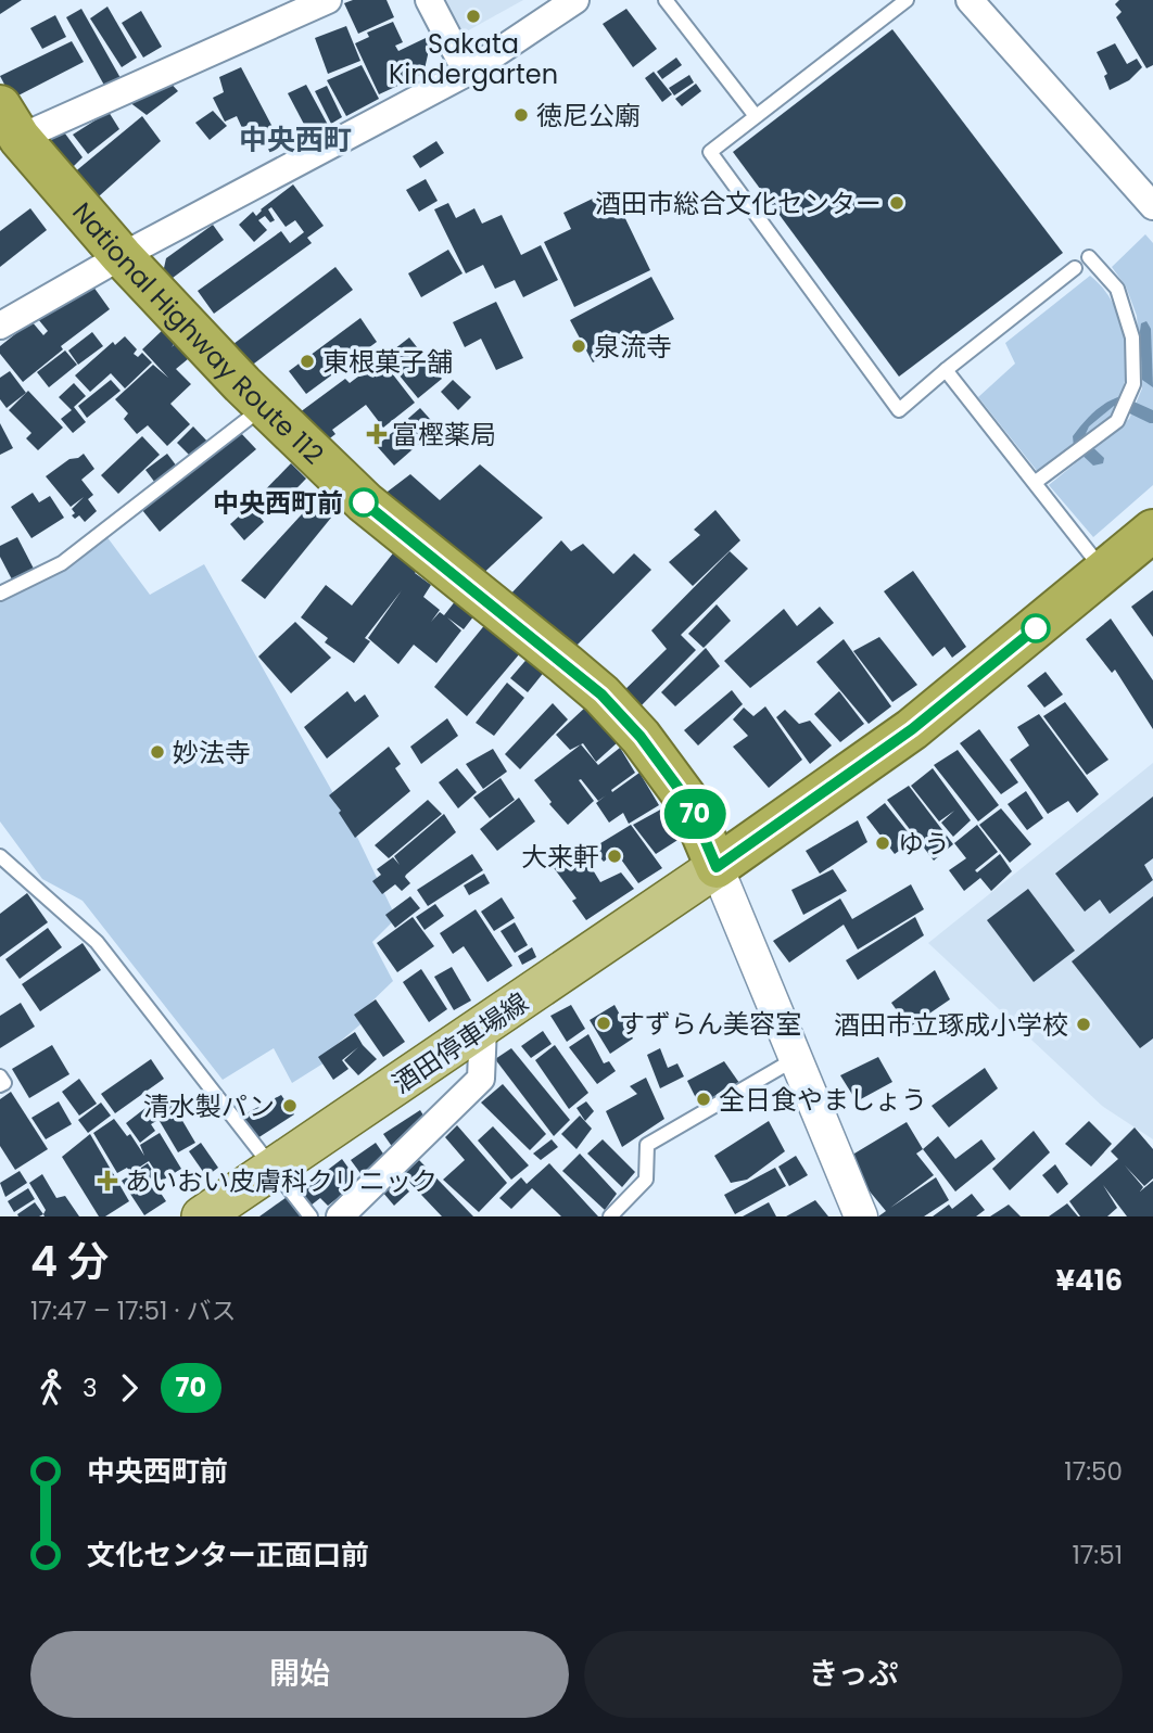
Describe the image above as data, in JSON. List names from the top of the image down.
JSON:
{
  "streets": {
    "highway": ["National Highway Route 112"],
    "main road": ["酒田停車場線"]
  },
  "crossings": [
    ["National Highway Route 112", "酒田停車場線"]
  ],
  "districts": ["中央西町"],
  "places": {
    "other": [
      "Sakata Kindergarten",
      "徳尼公廟",
      "酒田市総合文化センター",
      "泉流寺",
      "東根菓子舗",
      "中央西町前",
      "妙法寺",
      "ゆう",
      "大来軒",
      "すずらん美容室",
      "酒田市立琢成小学校",
      "全日食やましょう",
      "清水製パン"
    ],
    "health": ["富樫薬局", "あいおい皮膚科クリニック"]
  },
  "lines": ["bus line 70"],
  "page": {
    "on_map": "70",
    "heading": ["4 分", "17:47 – 17:51 · バス", "¥416"],
    "legs": ["3", "70"],
    "list": [
      {
        "name": "中央西町前",
        "value": "17:50"
      },
      {
        "name": "文化センター正面口前",
        "value": "17:51"
      }
    ],
    "buttons": ["開始", "きっぷ"]
  }
}
